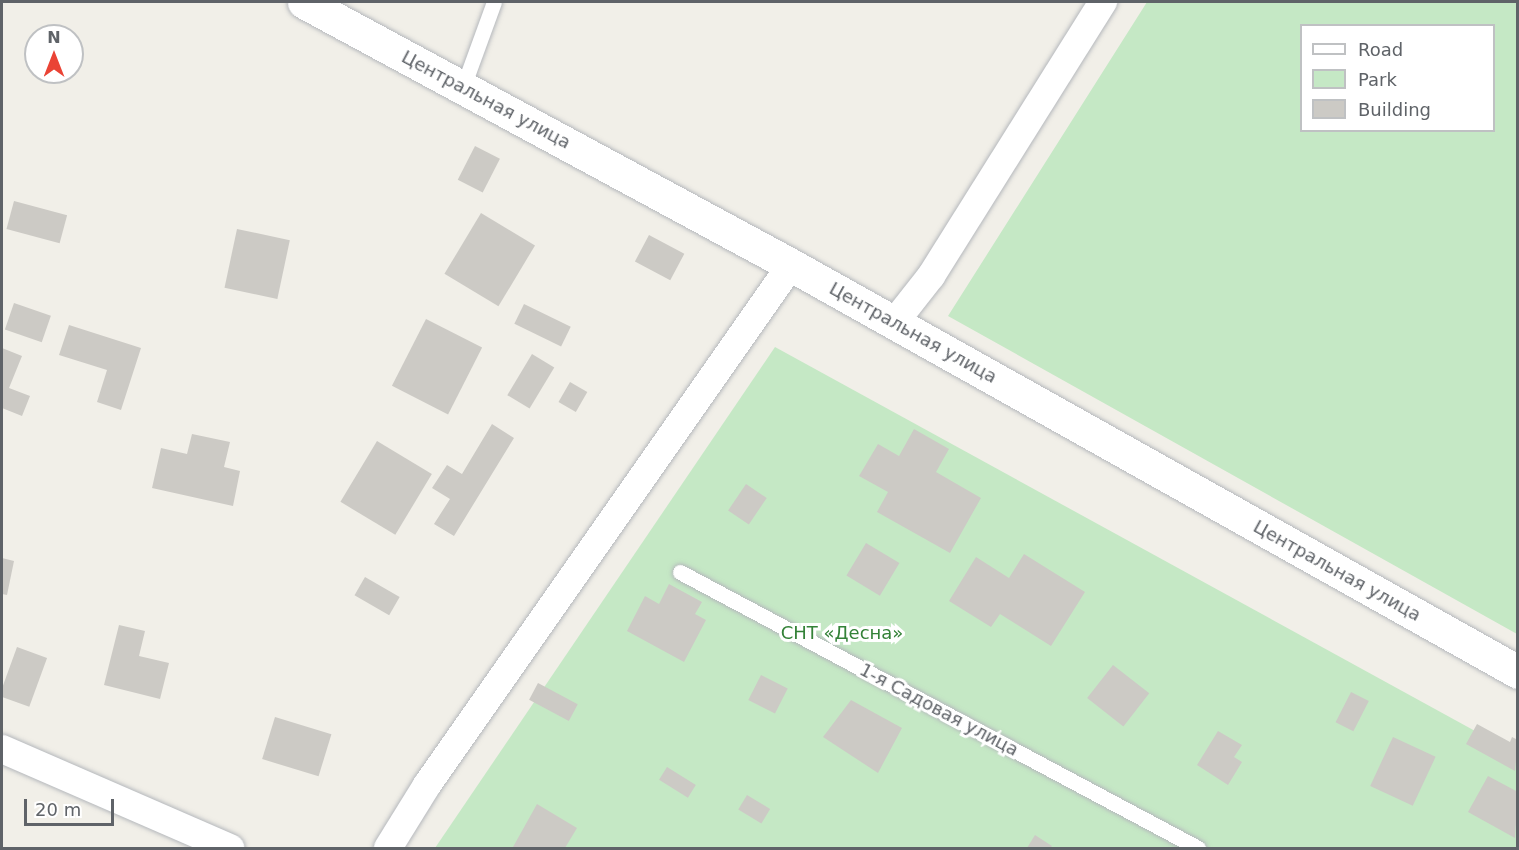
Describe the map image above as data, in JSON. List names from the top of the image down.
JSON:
{
  "streets": {
    "street": ["Центральная улица"],
    "lane": ["1-я Садовая улица"]
  },
  "parks": ["СНТ «Десна»"],
  "legend": ["Road", "Park", "Building"],
  "scale_bar": "20 m",
  "north": "top"
}
